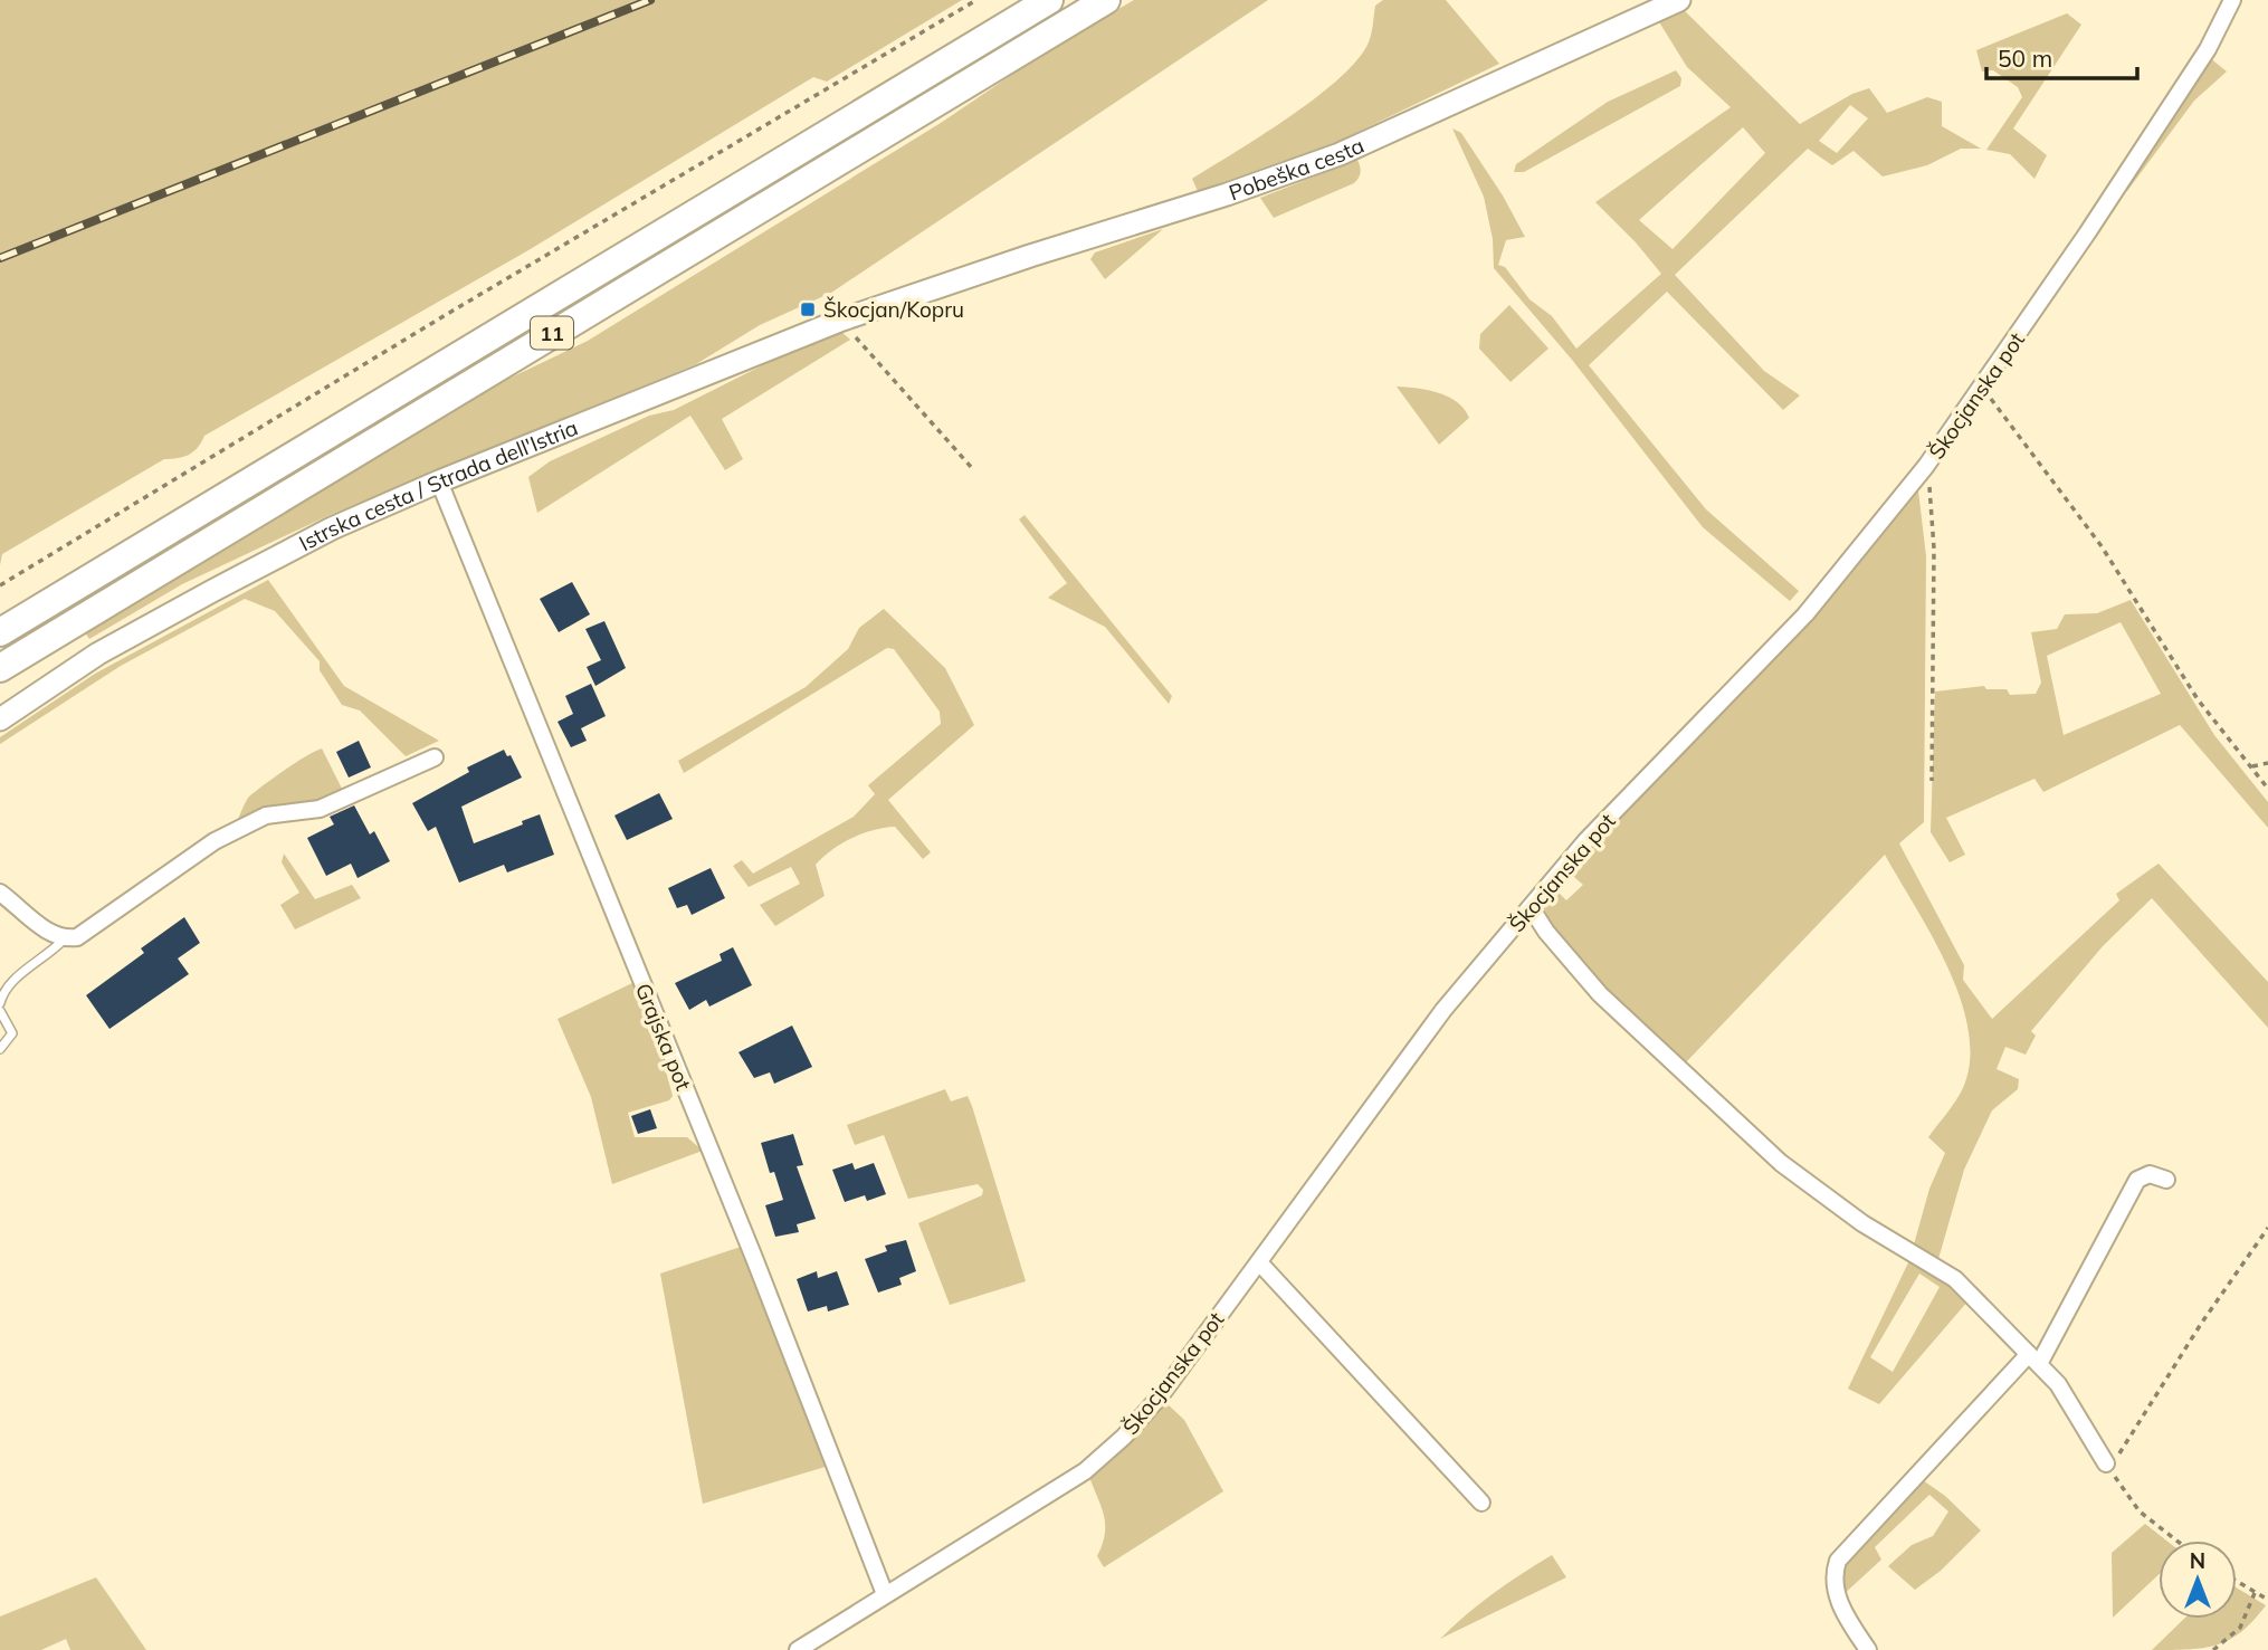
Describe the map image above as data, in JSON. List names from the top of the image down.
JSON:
{
  "streets": {
    "highway": ["11"],
    "street": [
      "Pobeška cesta",
      "Škocjanska pot",
      "Istrska cesta / Strada dell'Istria",
      "Grajska pot"
    ]
  },
  "crossings": [
    ["Pobeška cesta", "Istrska cesta / Strada dell'Istria"],
    ["Škocjanska pot", "Grajska pot"],
    ["Istrska cesta / Strada dell'Istria", "Grajska pot"]
  ],
  "places": {
    "transit": ["Škocjan/Kopru"]
  },
  "scale_bar": "50 m",
  "north": "top"
}
